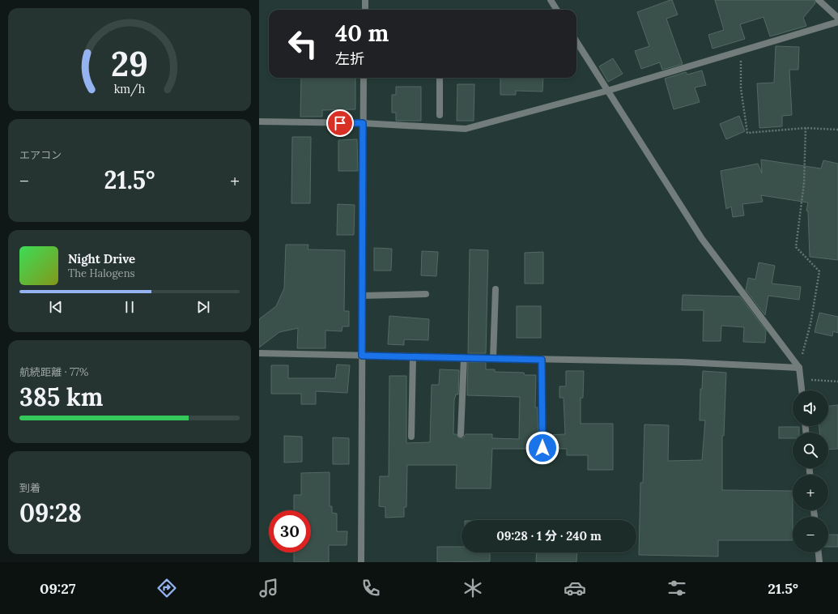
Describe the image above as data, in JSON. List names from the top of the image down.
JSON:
{
  "page": {
    "turn": ["40 m", "左折"],
    "tile": [
      "エアコン",
      ["航続距離 · 77%", "385 km"],
      ["到着", "09:28"]
    ],
    "heat": ["−", "21.5°", "+"],
    "song": ["Night Drive", "The Halogens"],
    "map_buttons": ["+", "−"],
    "limit": "30",
    "trip": "09:28 · 1 分 · 240 m",
    "tabs": ["09:27", "21.5°"],
    "gauge": ["29", "km/h"]
  }
}
